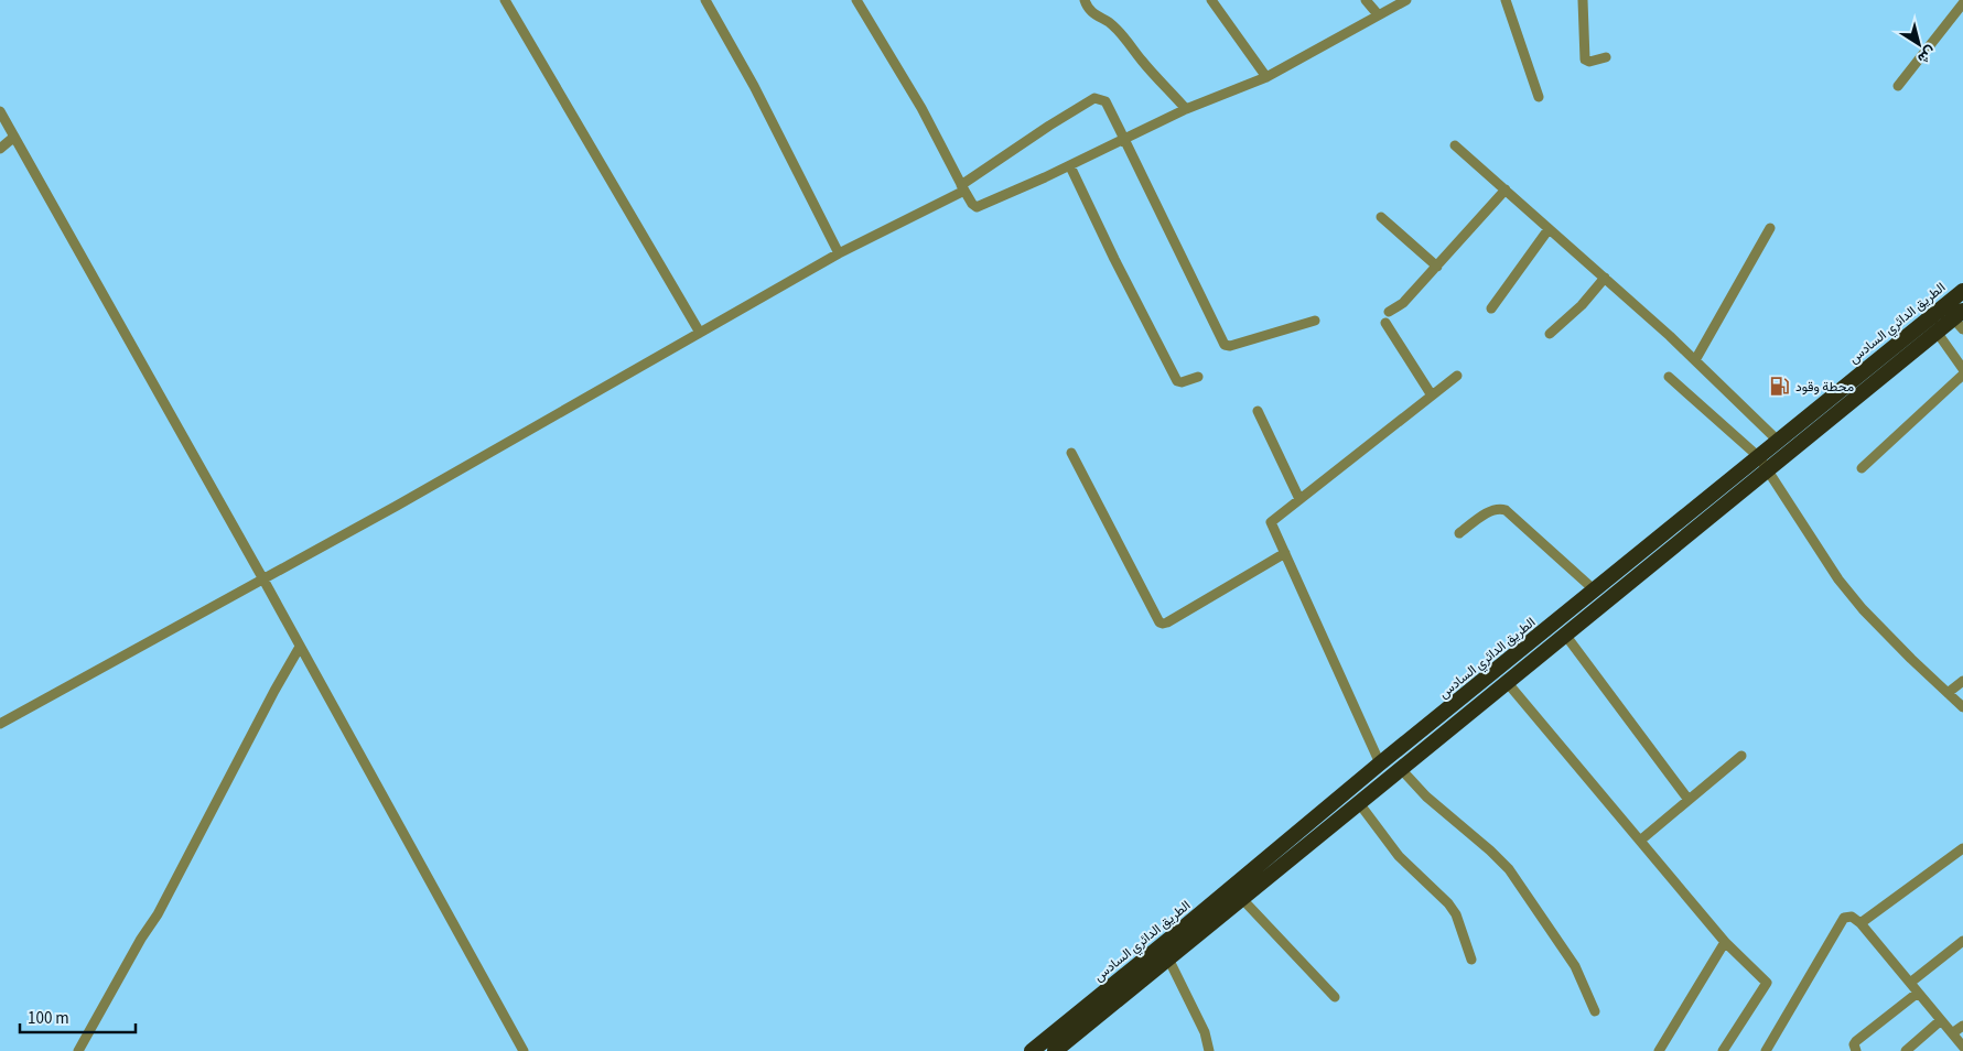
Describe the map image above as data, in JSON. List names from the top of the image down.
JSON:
{
  "streets": {
    "highway": ["الطريق الدائري السادس"]
  },
  "places": {
    "fuel station": ["محطة وقود"]
  },
  "scale_bar": "100 m",
  "north": "bottom right"
}
